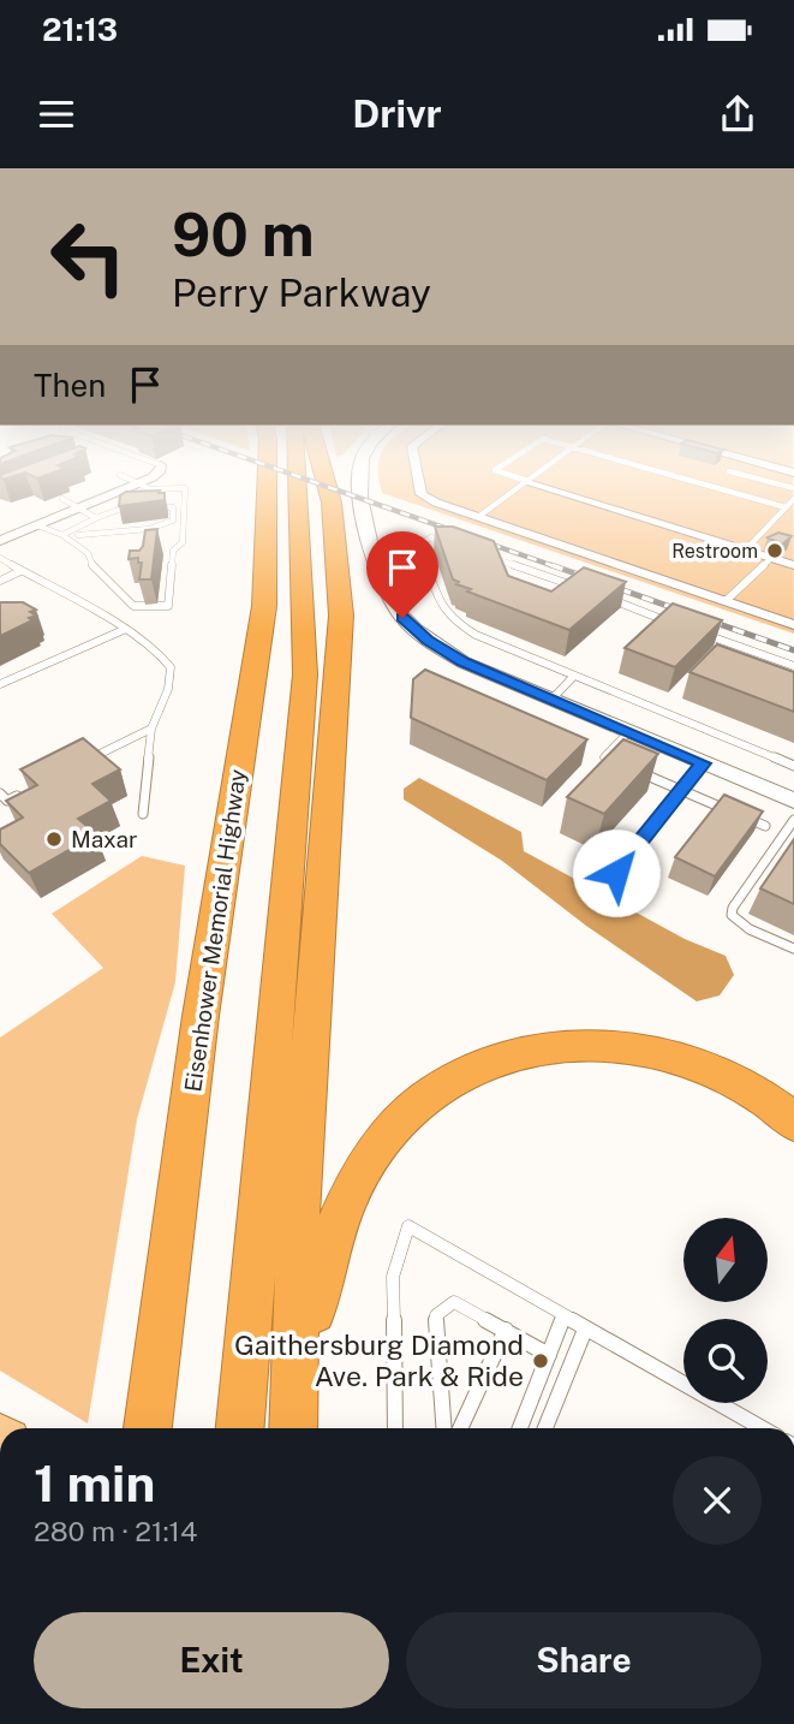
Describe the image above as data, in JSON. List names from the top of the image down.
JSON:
{
  "streets": {
    "highway": ["Eisenhower Memorial Highway"]
  },
  "places": ["Restroom", "Maxar", "Gaithersburg Diamond Ave. Park & Ride"],
  "north": "top",
  "page": {
    "status": "21:13",
    "header": "Drivr",
    "turn": ["90 m", "Perry Parkway"],
    "then": "Then",
    "heading": ["1 min", "280 m · 21:14"],
    "buttons": ["Exit", "Share"]
  }
}
